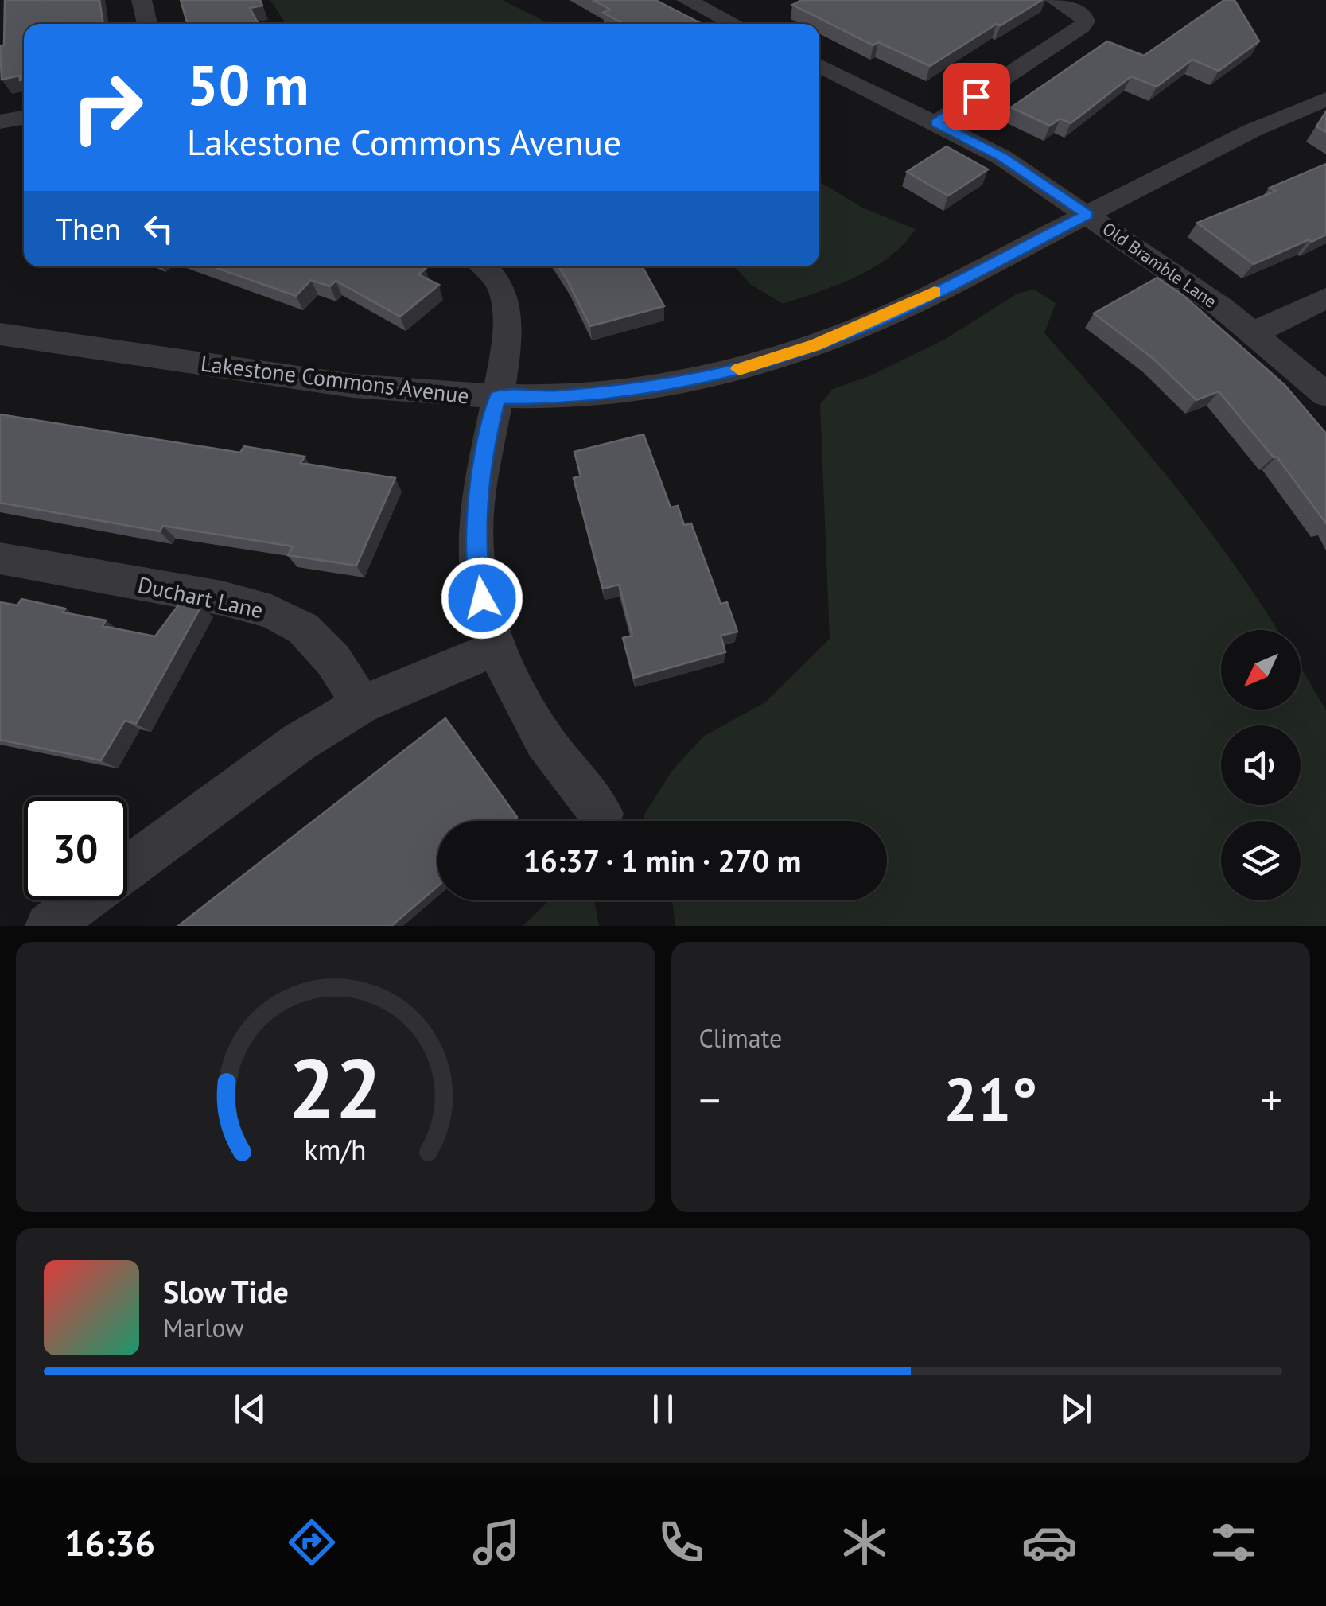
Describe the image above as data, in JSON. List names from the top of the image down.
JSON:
{
  "streets": {
    "street": ["Old Bramble Lane", "Lakestone Commons Avenue", "Duchart Lane"]
  },
  "crossings": [
    ["Old Bramble Lane", "Lakestone Commons Avenue"]
  ],
  "north": "bottom left",
  "page": {
    "turn": ["50 m", "Lakestone Commons Avenue"],
    "then": "Then",
    "limit": "30",
    "trip": "16:37 · 1 min · 270 m",
    "tile": "Climate",
    "heat": ["−", "21°", "+"],
    "song": ["Slow Tide", "Marlow"],
    "tabs": "16:36",
    "gauge": ["22", "km/h"]
  }
}
